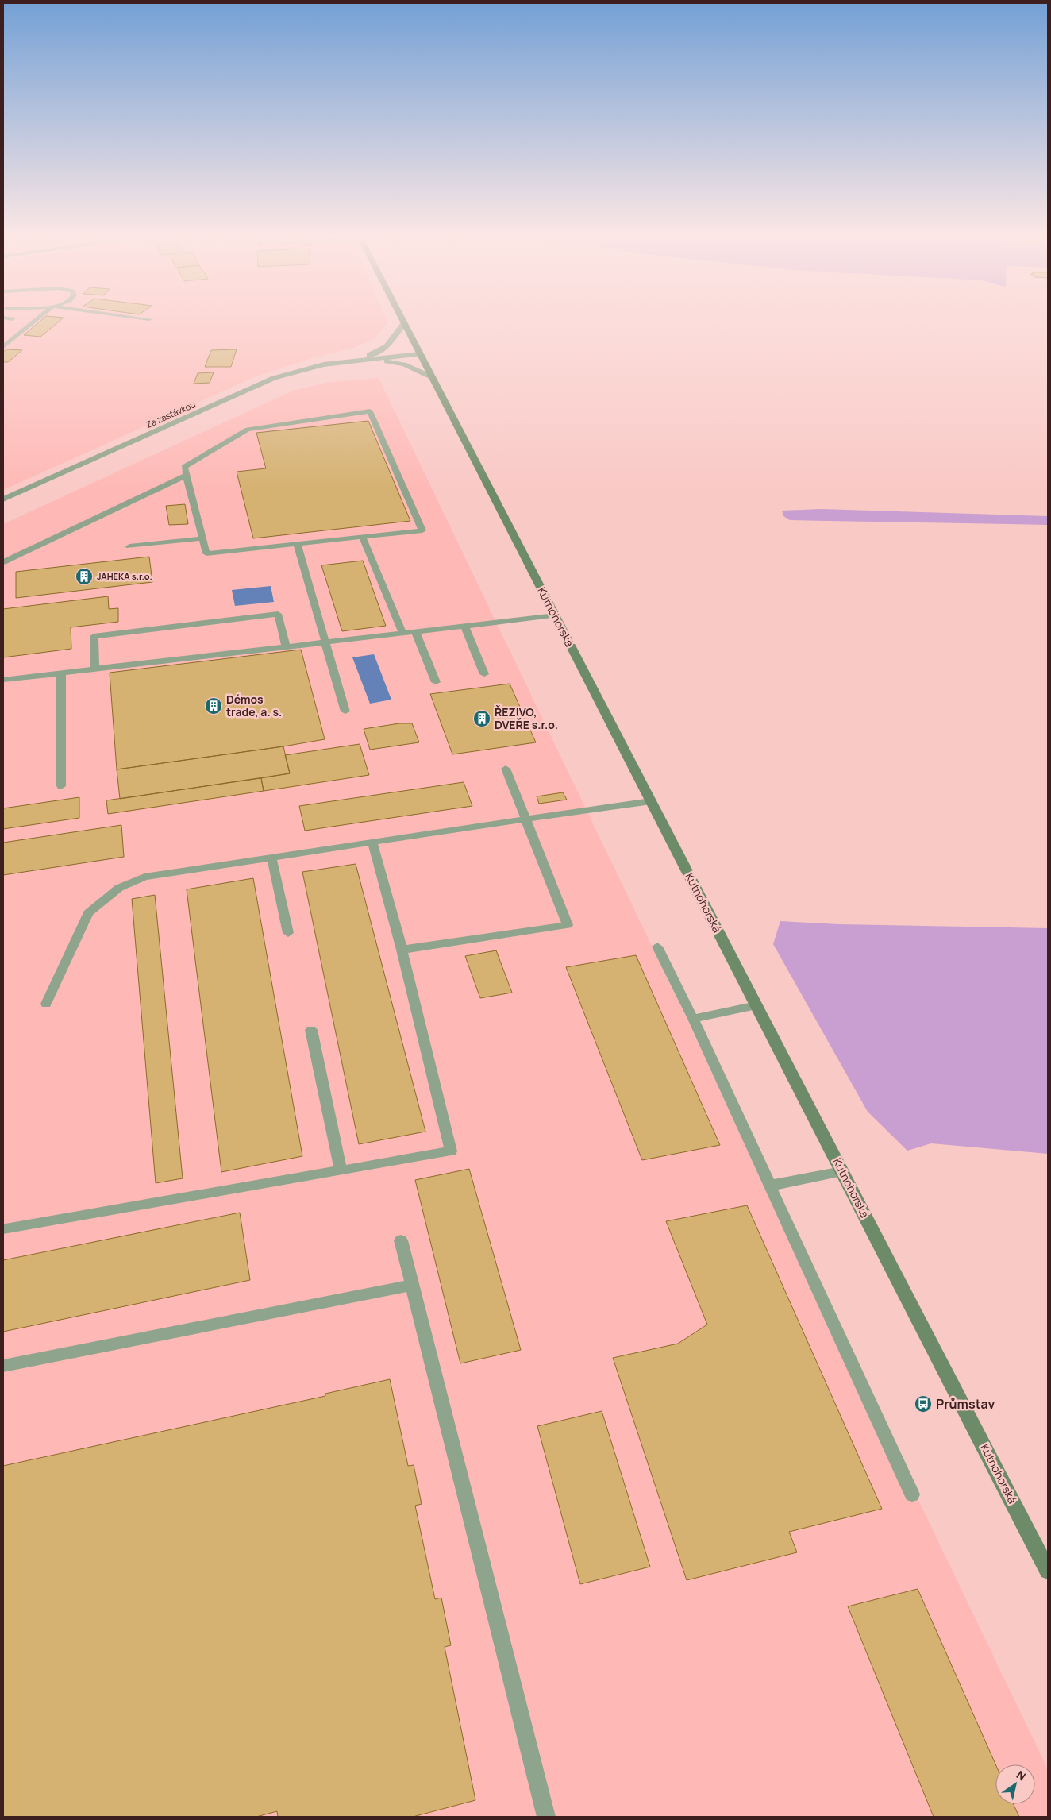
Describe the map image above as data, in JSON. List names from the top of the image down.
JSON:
{
  "streets": {
    "main road": ["Kutnohorská"],
    "street": ["Za zastávkou"]
  },
  "crossings": [
    ["Za zastávkou", "Kutnohorská"]
  ],
  "places": {
    "building": ["JAHEKA s.r.o.", "Démos trade, a. s.", "ŘEZIVO, DVEŘE s.r.o."],
    "bus stop": ["Průmstav"]
  },
  "north": "top right"
}
